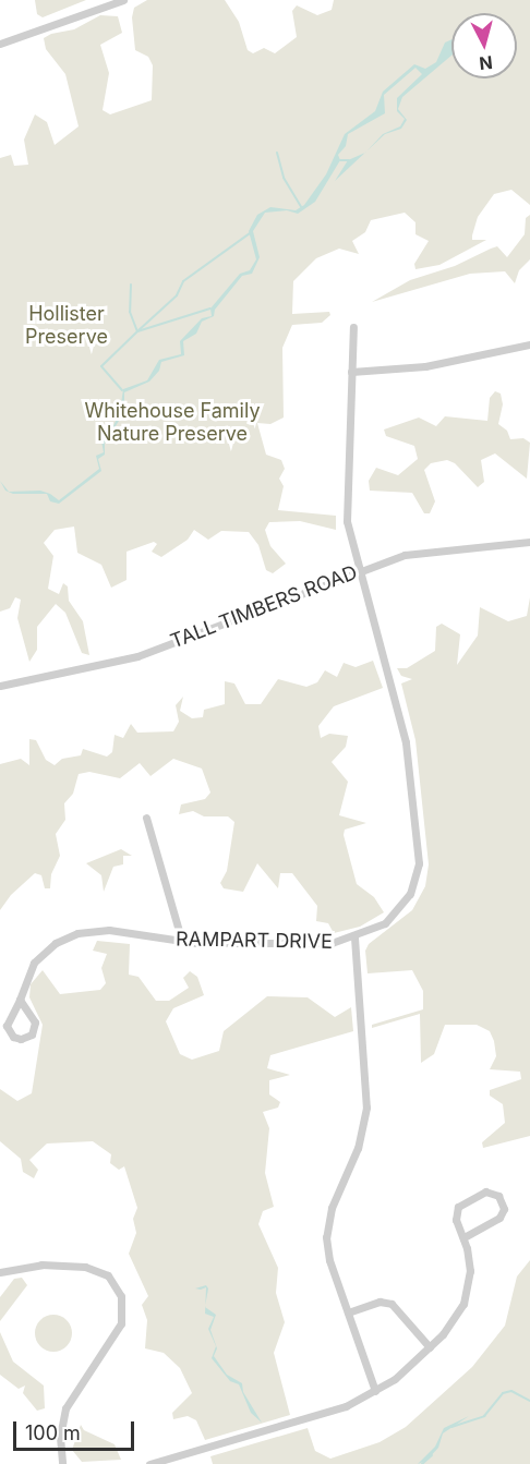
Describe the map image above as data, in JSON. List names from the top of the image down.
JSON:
{
  "streets": {
    "street": ["TALL TIMBERS ROAD", "RAMPART DRIVE"]
  },
  "crossings": [
    ["TALL TIMBERS ROAD", "RAMPART DRIVE"]
  ],
  "parks": ["Hollister Preserve", "Whitehouse Family Nature Preserve"],
  "scale_bar": "100 m",
  "north": "bottom"
}
